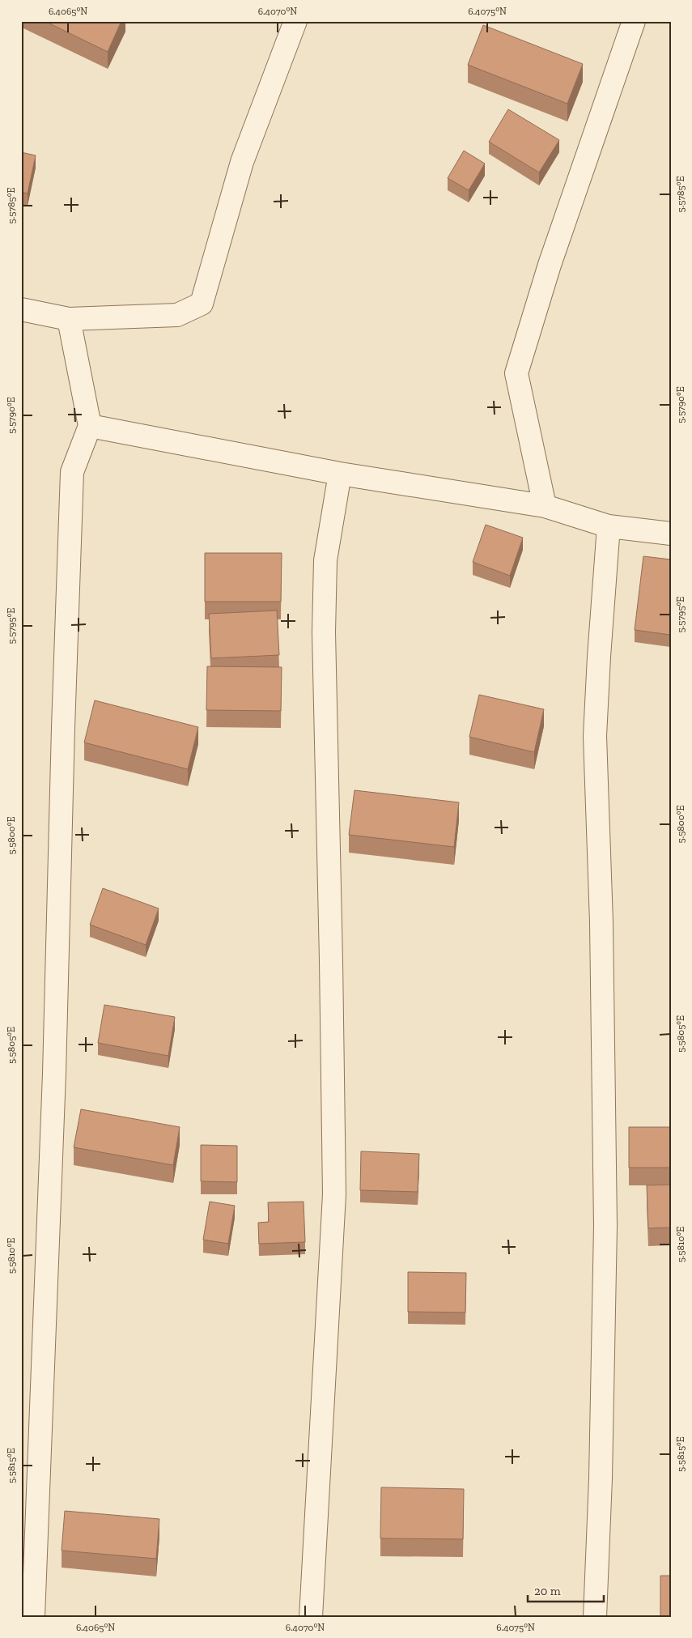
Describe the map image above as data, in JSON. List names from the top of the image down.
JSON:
{
  "scale_bar": "20 m",
  "coordinates": [
    "6.4065°N",
    "6.4070°N",
    "6.4075°N",
    "5.5785°E",
    "5.5790°E",
    "5.5795°E",
    "5.5800°E",
    "5.5805°E",
    "5.5810°E",
    "5.5815°E"
  ]
}
